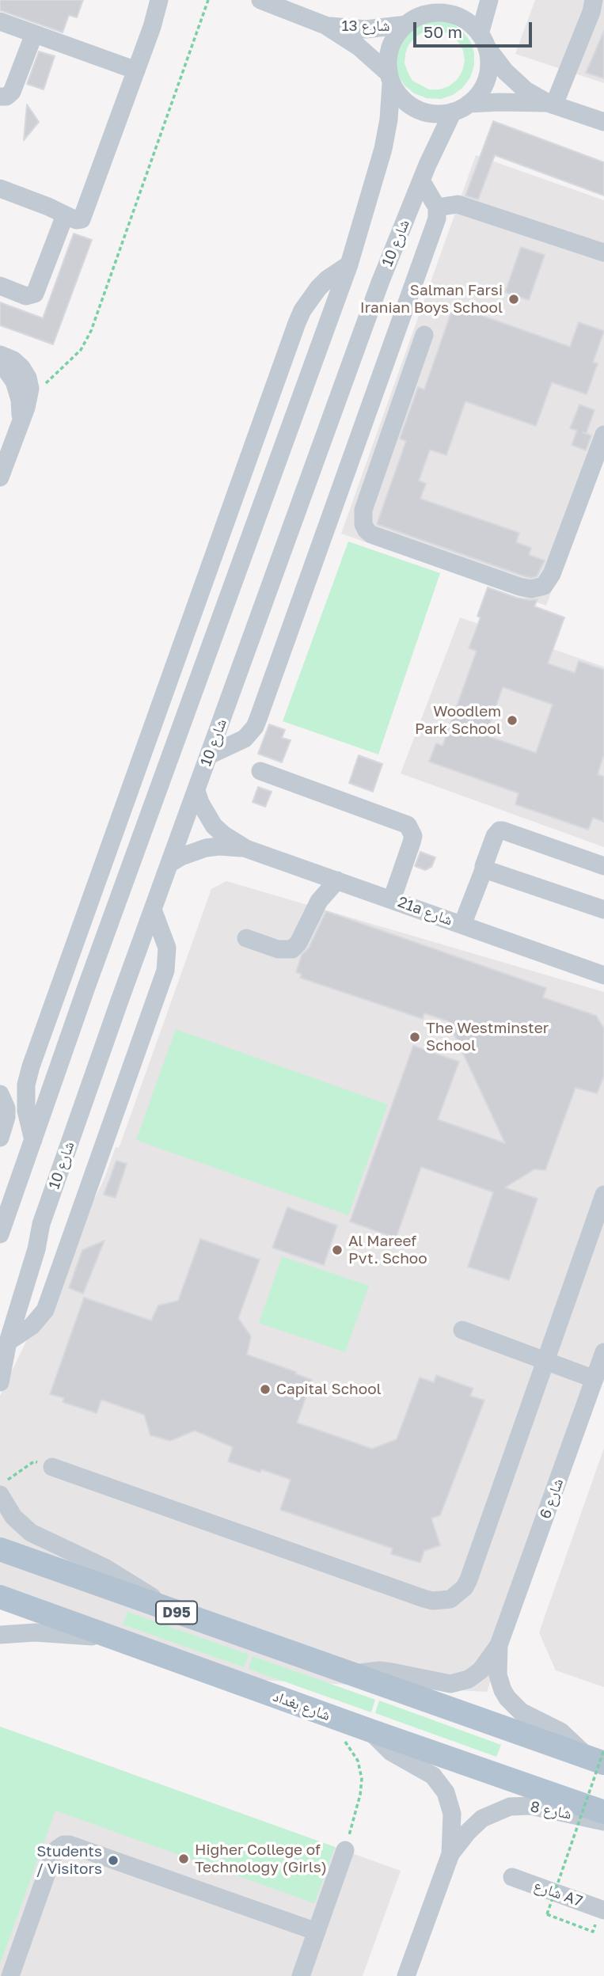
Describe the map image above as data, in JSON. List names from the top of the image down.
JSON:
{
  "streets": {
    "main road": ["D95", "شارع بغداد"],
    "street": [
      "شارع 13",
      "شارع 10",
      "21a شارع",
      "شارع 6",
      "شارع 8",
      "شارع A7"
    ]
  },
  "crossings": [
    ["شارع 13", "شارع 10"],
    ["شارع 10", "21a شارع"],
    ["شارع 6", "D95"],
    ["شارع بغداد", "شارع 8"]
  ],
  "places": [
    "Salman Farsi Iranian Boys School",
    "Woodlem Park School",
    "The Westminster School",
    "Al Mareef Pvt. Schoo",
    "Capital School",
    "Higher College of Technology (Girls)",
    "Students / Visitors"
  ],
  "scale_bar": "50 m"
}
